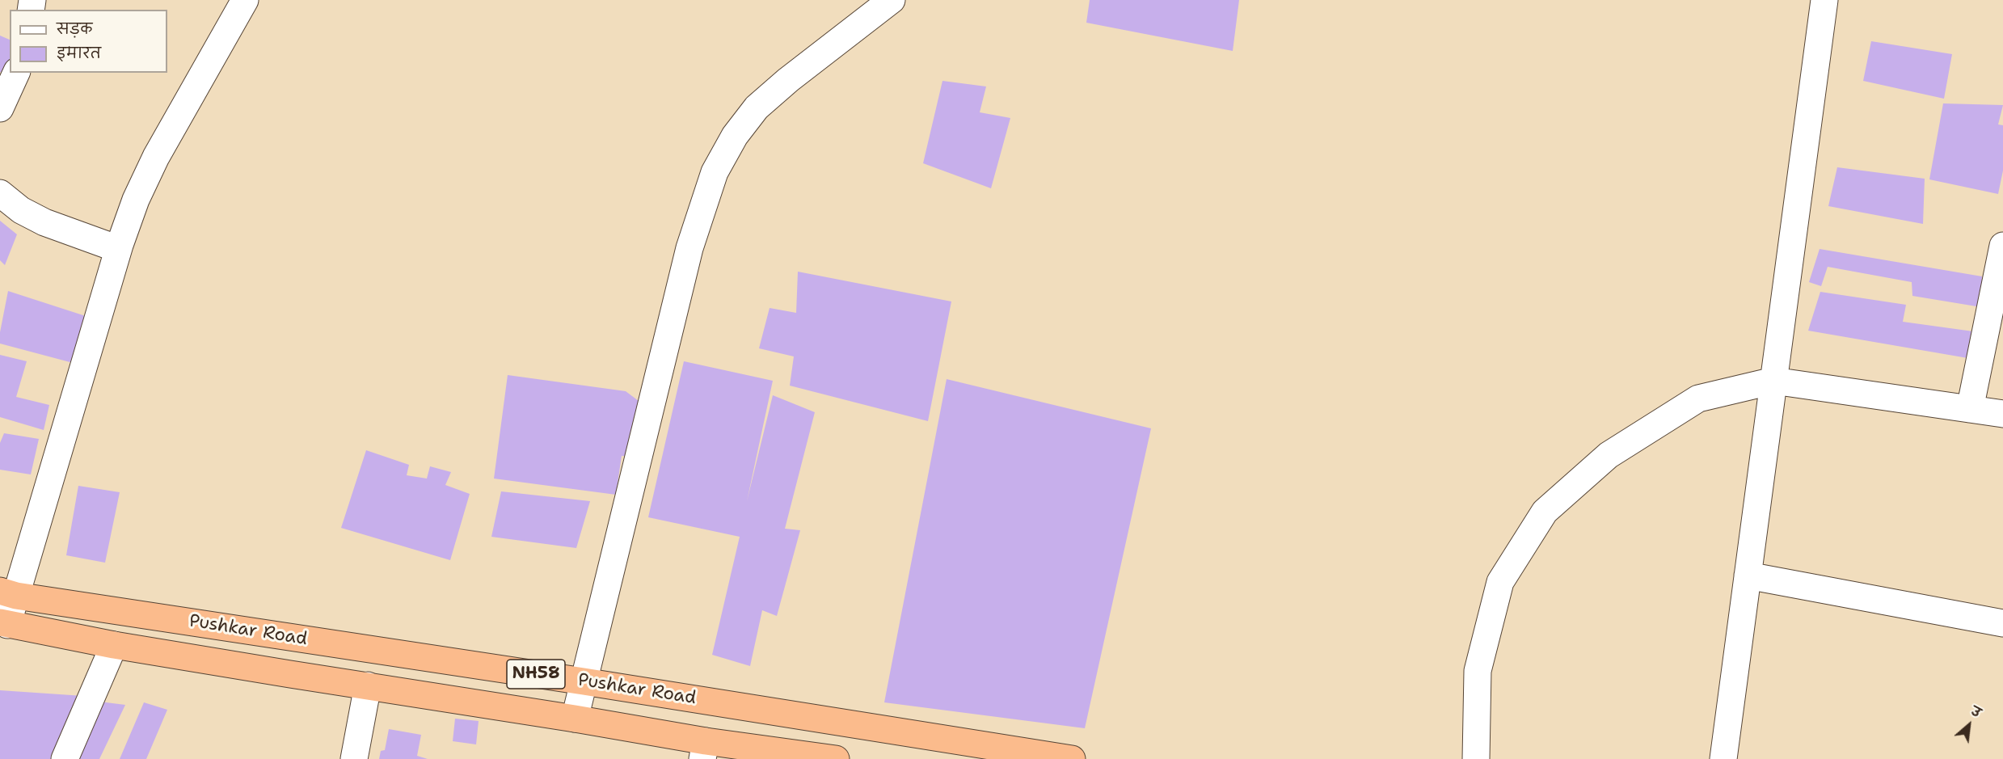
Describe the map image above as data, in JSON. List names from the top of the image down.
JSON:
{
  "streets": {
    "highway": ["Pushkar Road", "NH58"]
  },
  "legend": ["सड़क", "इमारत"],
  "north": "top right"
}
